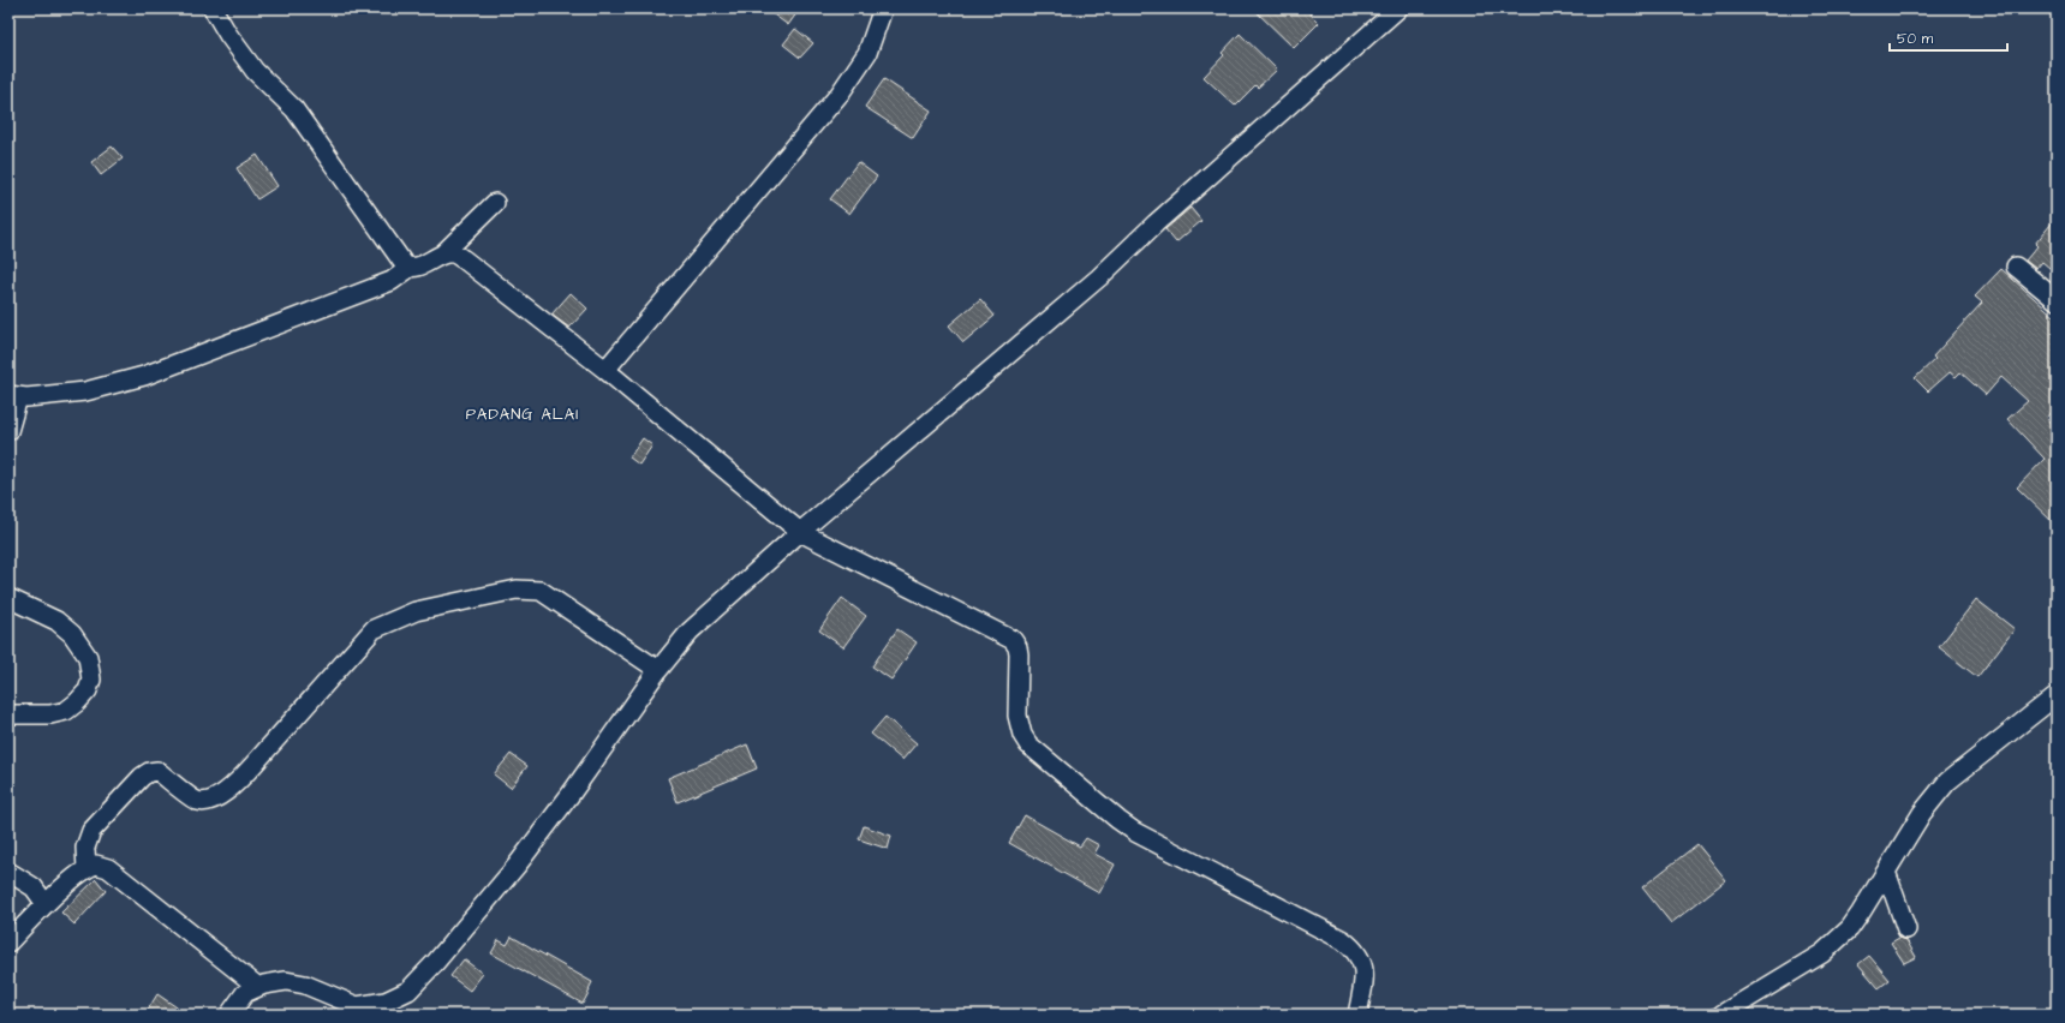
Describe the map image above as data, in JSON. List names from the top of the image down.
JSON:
{
  "districts": ["PADANG ALAI"],
  "scale_bar": "50 m"
}
